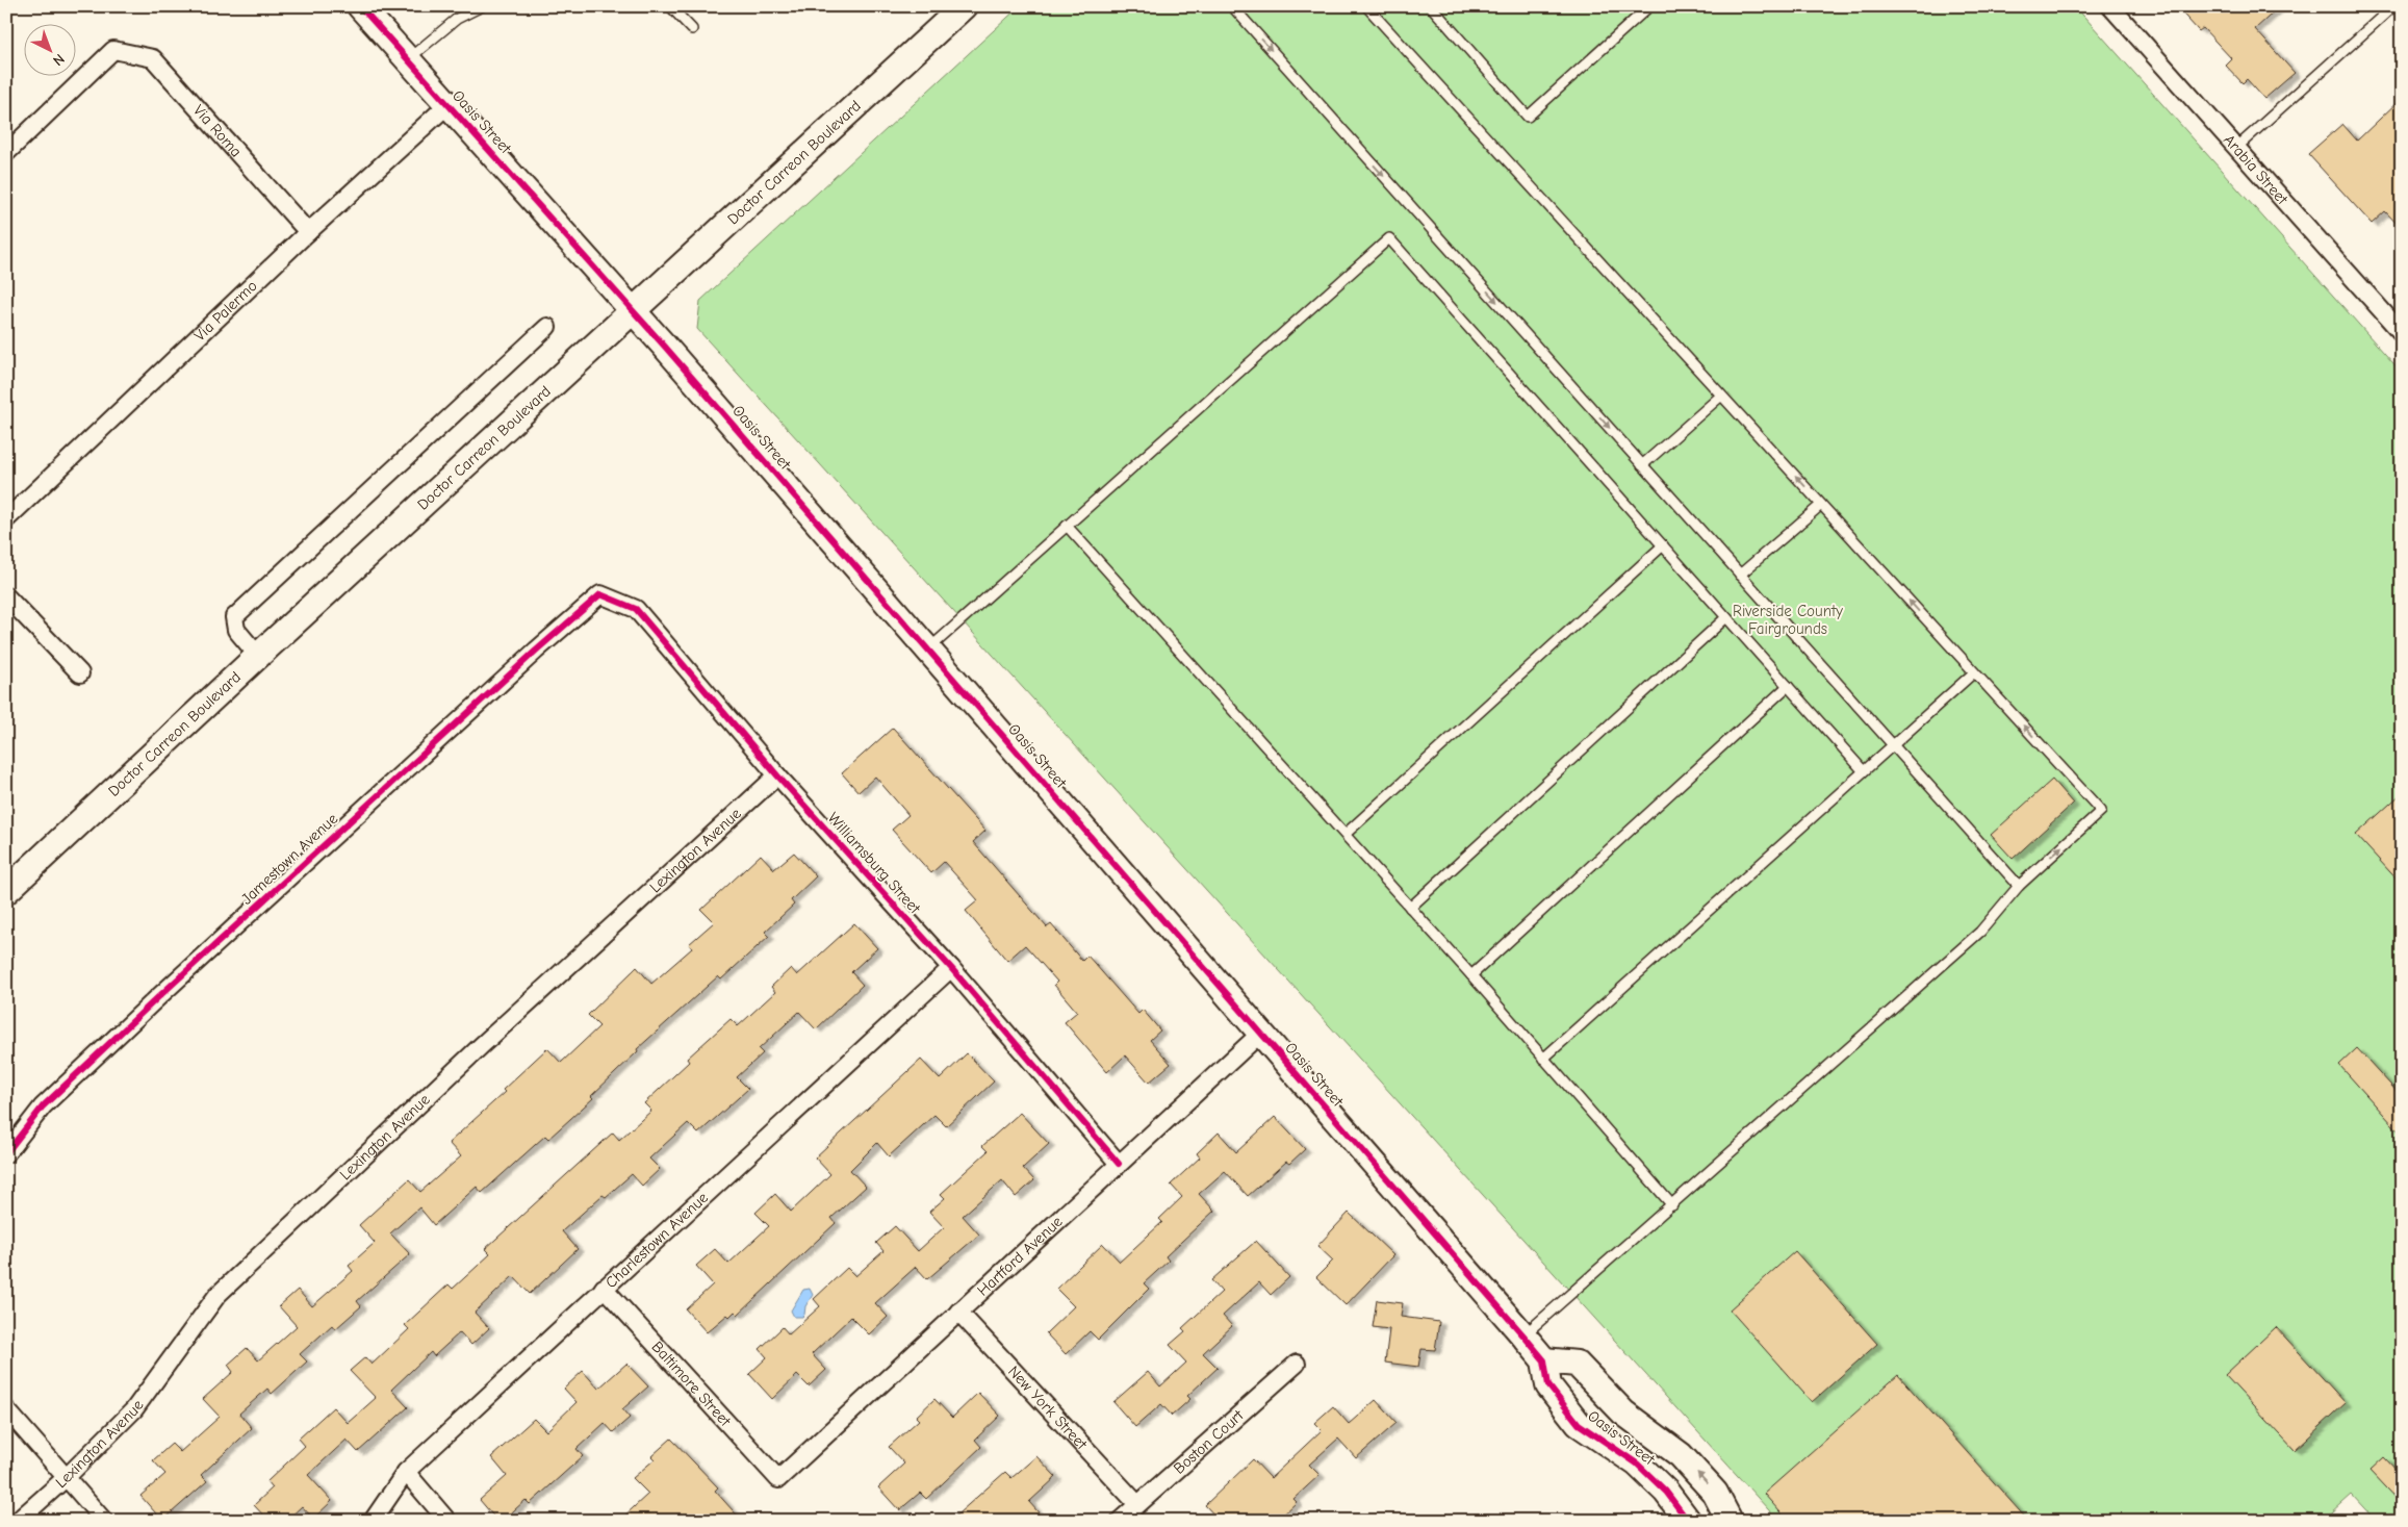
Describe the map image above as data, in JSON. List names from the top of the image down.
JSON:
{
  "streets": {
    "street": [
      "Oasis Street",
      "Via Roma",
      "Doctor Carreon Boulevard",
      "Arabia Street",
      "Via Palermo",
      "Lexington Avenue",
      "Jamestown Avenue",
      "Williamsburg Street",
      "Charlestown Avenue",
      "Hartford Avenue",
      "Baltimore Street",
      "New York Street",
      "Boston Court"
    ]
  },
  "crossings": [
    ["Oasis Street", "Doctor Carreon Boulevard"],
    ["Oasis Street", "Via Palermo"],
    ["Oasis Street", "Hartford Avenue"],
    ["Via Roma", "Via Palermo"],
    ["Lexington Avenue", "Williamsburg Street"],
    ["Jamestown Avenue", "Williamsburg Street"],
    ["Williamsburg Street", "Charlestown Avenue"],
    ["Williamsburg Street", "Hartford Avenue"],
    ["Charlestown Avenue", "Baltimore Street"],
    ["Hartford Avenue", "Baltimore Street"],
    ["Hartford Avenue", "New York Street"],
    ["New York Street", "Boston Court"]
  ],
  "parks": ["Riverside County Fairgrounds"],
  "north": "bottom right"
}
